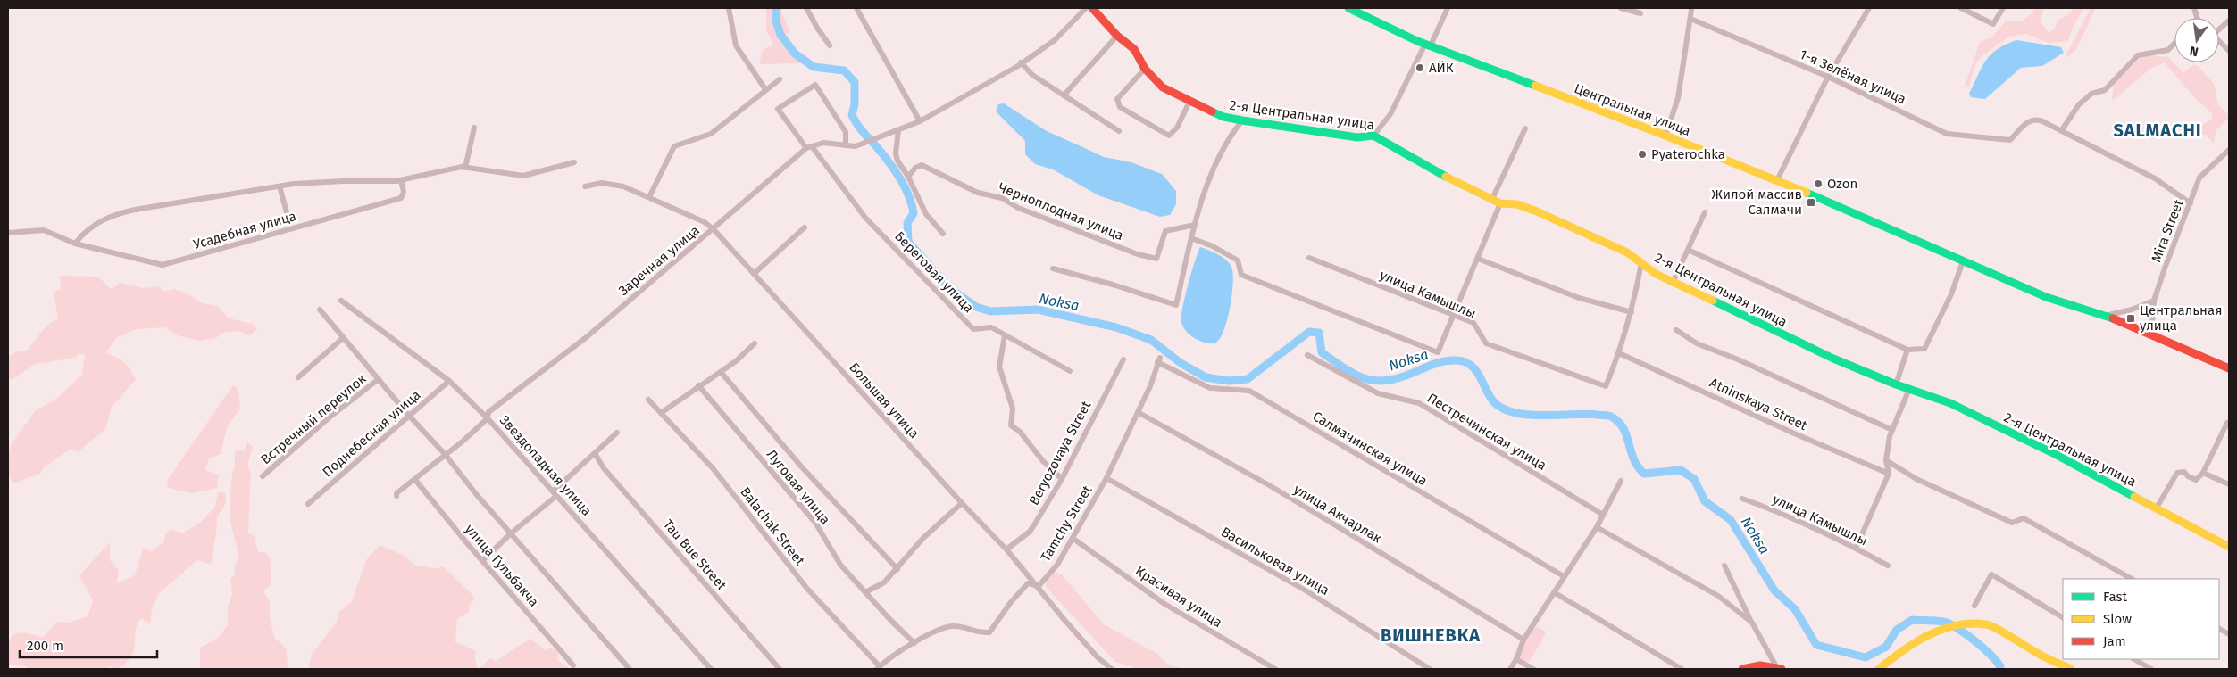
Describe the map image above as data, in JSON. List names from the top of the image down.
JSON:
{
  "streets": {
    "street": [
      "1-я Зелёная улица",
      "Центральная улица",
      "2-я Центральная улица",
      "Черноплодная улица",
      "Усадебная улица",
      "Mira Street",
      "Заречная улица",
      "Береговая улица",
      "улица Камышлы",
      "Большая улица",
      "Atninskaya Street",
      "Встречный переулок",
      "Пестречинская улица",
      "Поднебесная улица",
      "Салмачинская улица",
      "Beryozovaya Street",
      "Звездопадная улица",
      "Луговая улица",
      "улица Акчарлак",
      "Tamchy Street",
      "Balachak Street",
      "Tau Bue Street",
      "Васильковая улица",
      "улица Гульбакча",
      "Красивая улица"
    ]
  },
  "crossings": [
    ["Центральная улица", "Mira Street"],
    ["Заречная улица", "Береговая улица"],
    ["Заречная улица", "Большая улица"],
    ["Заречная улица", "Звездопадная улица"],
    ["Заречная улица", "улица Гульбакча"],
    ["улица Камышлы", "Atninskaya Street"],
    ["Большая улица", "Beryozovaya Street"],
    ["Большая улица", "Tamchy Street"],
    ["Поднебесная улица", "Звездопадная улица"],
    ["Салмачинская улица", "Tamchy Street"],
    ["улица Акчарлак", "Tamchy Street"],
    ["Tamchy Street", "Васильковая улица"],
    ["Tamchy Street", "Красивая улица"]
  ],
  "districts": ["SALMACHI", "ВИШНЕВКА"],
  "water": ["Noksa"],
  "places": {
    "other": ["АЙК", "Pyaterochka", "Ozon"],
    "transit": ["Жилой массив Салмачи", "Центральная улица"]
  },
  "legend": ["Fast", "Slow", "Jam"],
  "scale_bar": "200 m",
  "north": "bottom"
}
